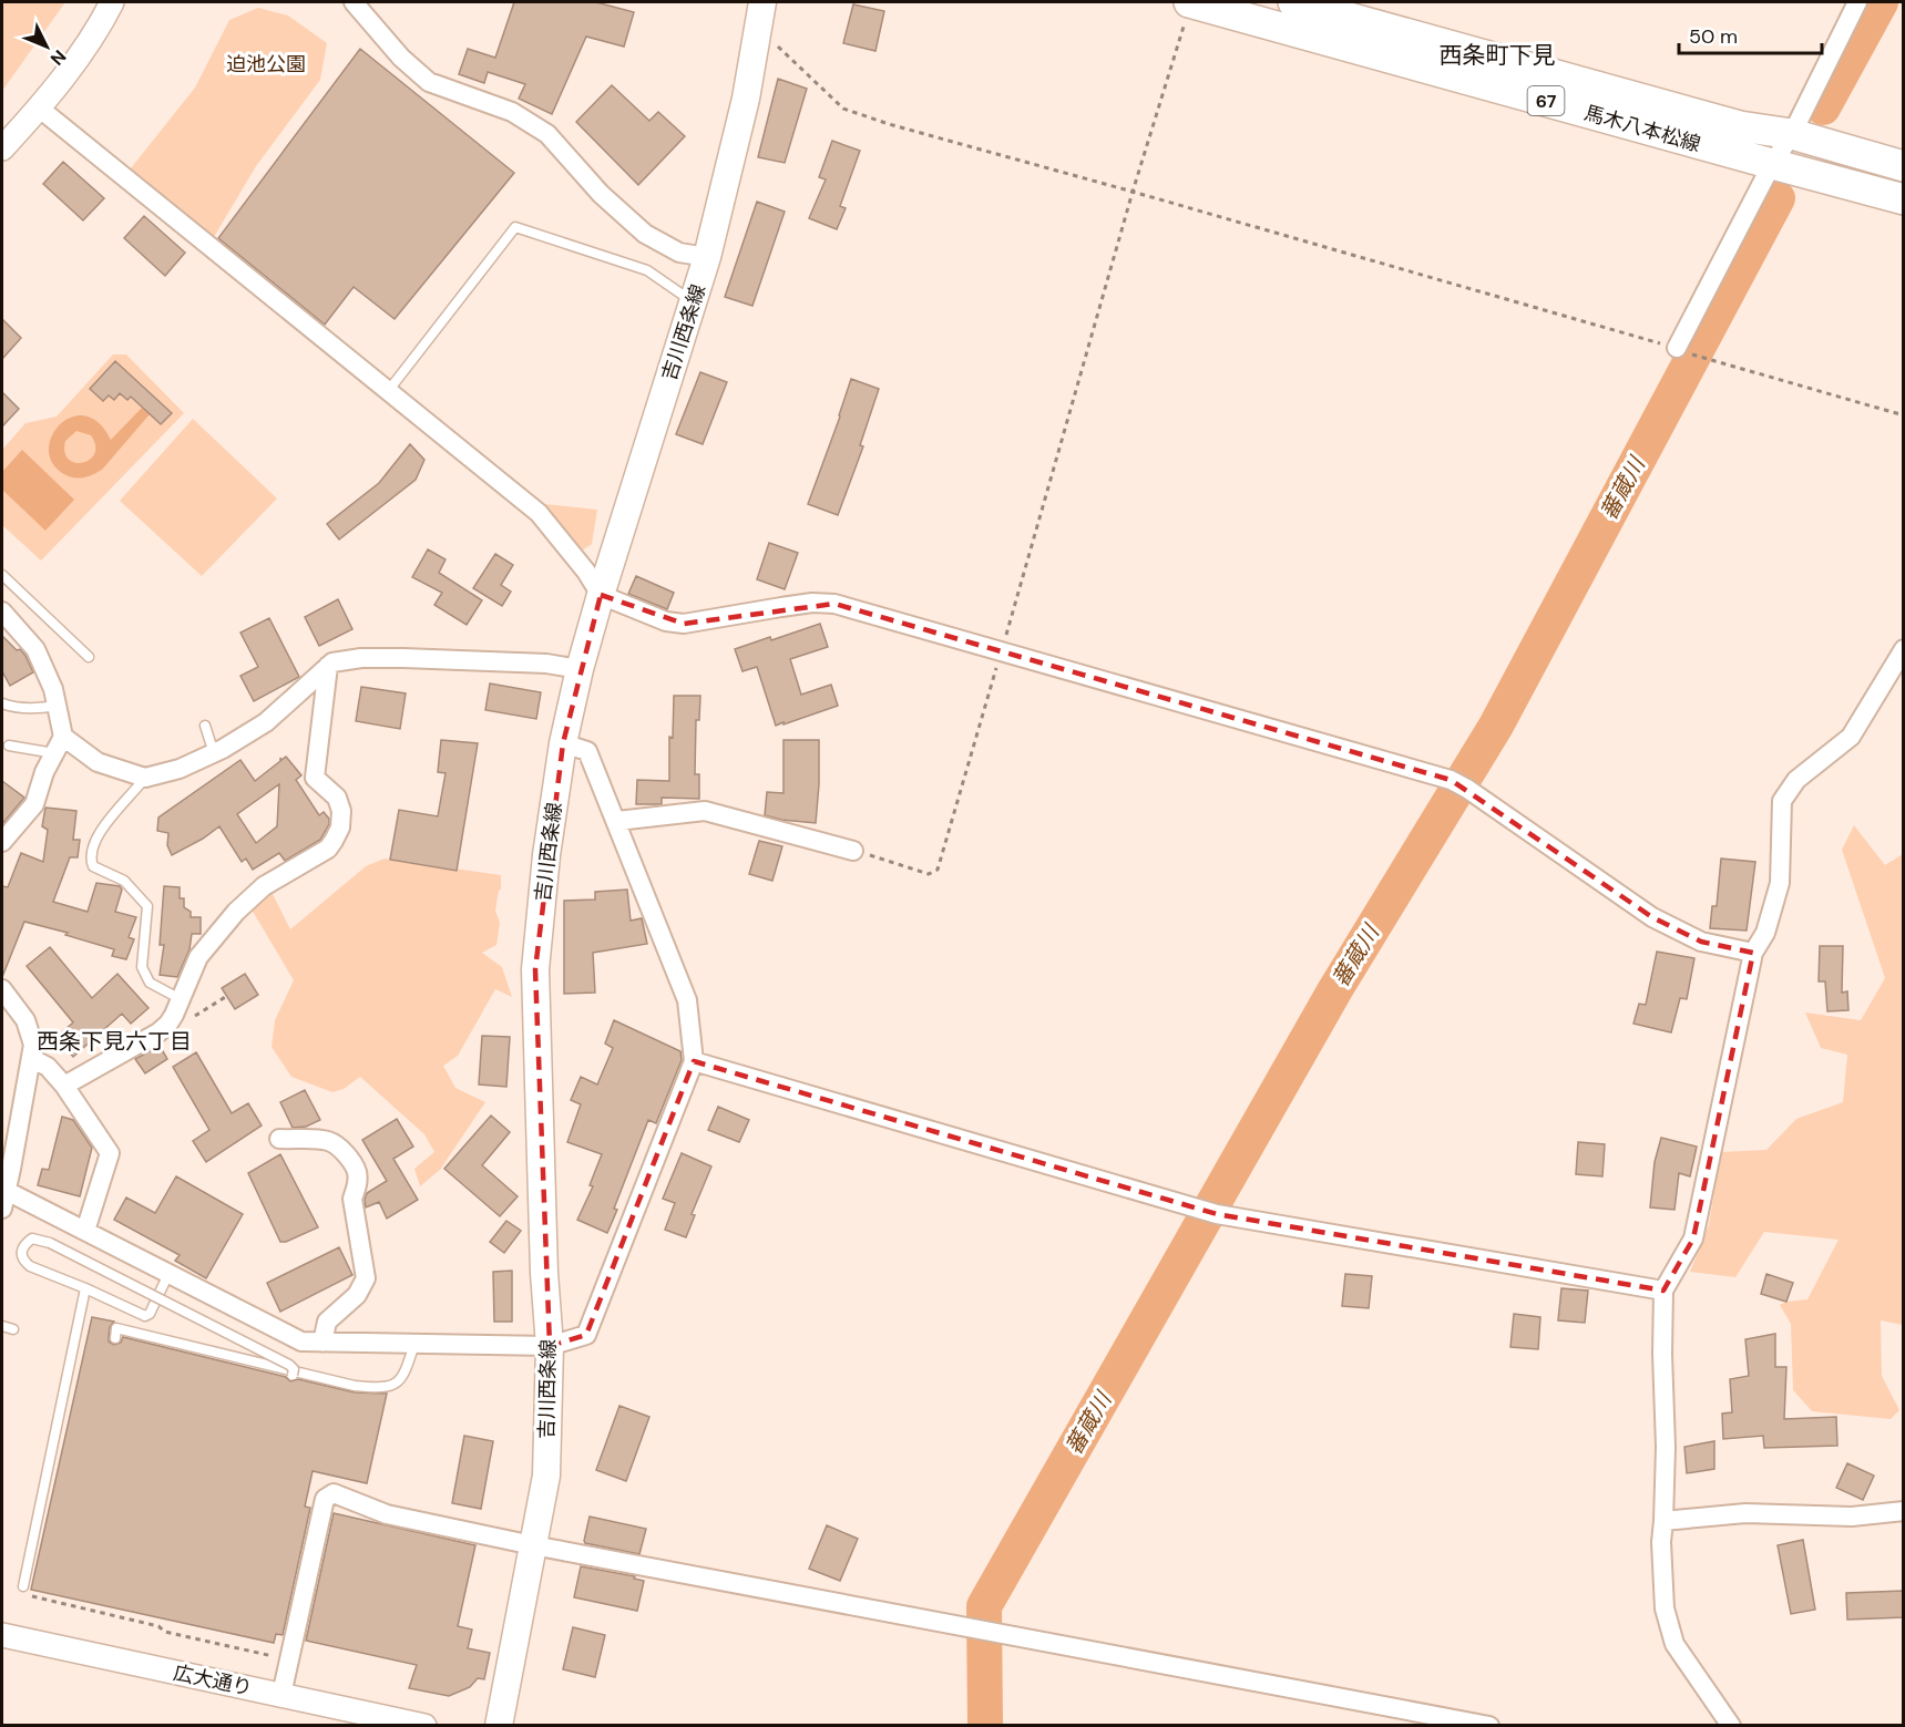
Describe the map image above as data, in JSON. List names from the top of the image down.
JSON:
{
  "streets": {
    "main road": ["67", "馬木八本松線", "吉川西条線"],
    "street": ["広大通り"]
  },
  "districts": ["西条町下見", "西条下見六丁目"],
  "water": ["蕃蔵川"],
  "parks": ["迫池公園"],
  "scale_bar": "50 m",
  "north": "bottom right"
}
